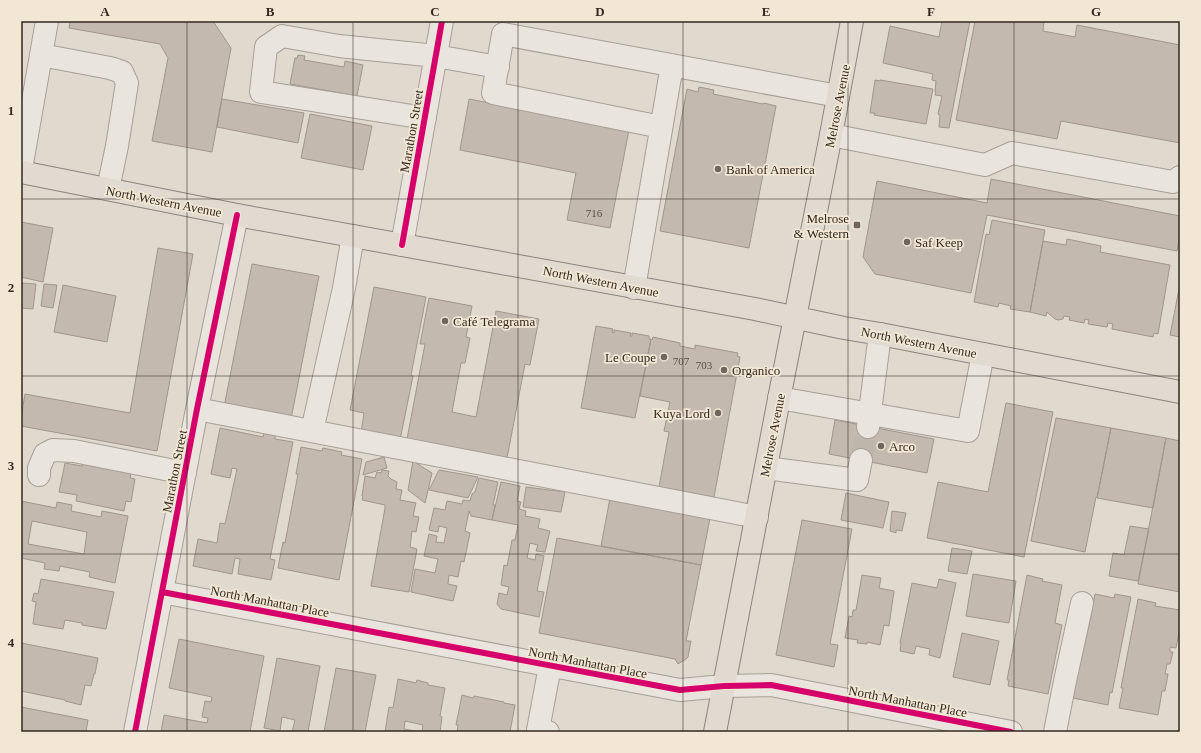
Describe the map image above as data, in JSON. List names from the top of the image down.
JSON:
{
  "streets": {
    "main road": ["Melrose Avenue", "North Western Avenue"],
    "street": ["Marathon Street", "North Manhattan Place"]
  },
  "crossings": [
    ["Melrose Avenue", "North Western Avenue"],
    ["Melrose Avenue", "North Manhattan Place"],
    ["Marathon Street", "North Western Avenue"],
    ["Marathon Street", "North Manhattan Place"]
  ],
  "places": {
    "other": [
      "Bank of America",
      "Saf Keep",
      "Café Telegrama",
      "Le Coupe",
      "Organico",
      "Kuya Lord",
      "Arco"
    ],
    "transit": ["Melrose & Western"]
  },
  "house_numbers": ["716", "707", "703"],
  "grid": {
    "columns": [
      "A",
      "B",
      "C",
      "D",
      "E",
      "F",
      "G"
    ],
    "rows": [
      "1",
      "2",
      "3",
      "4"
    ]
  }
}
